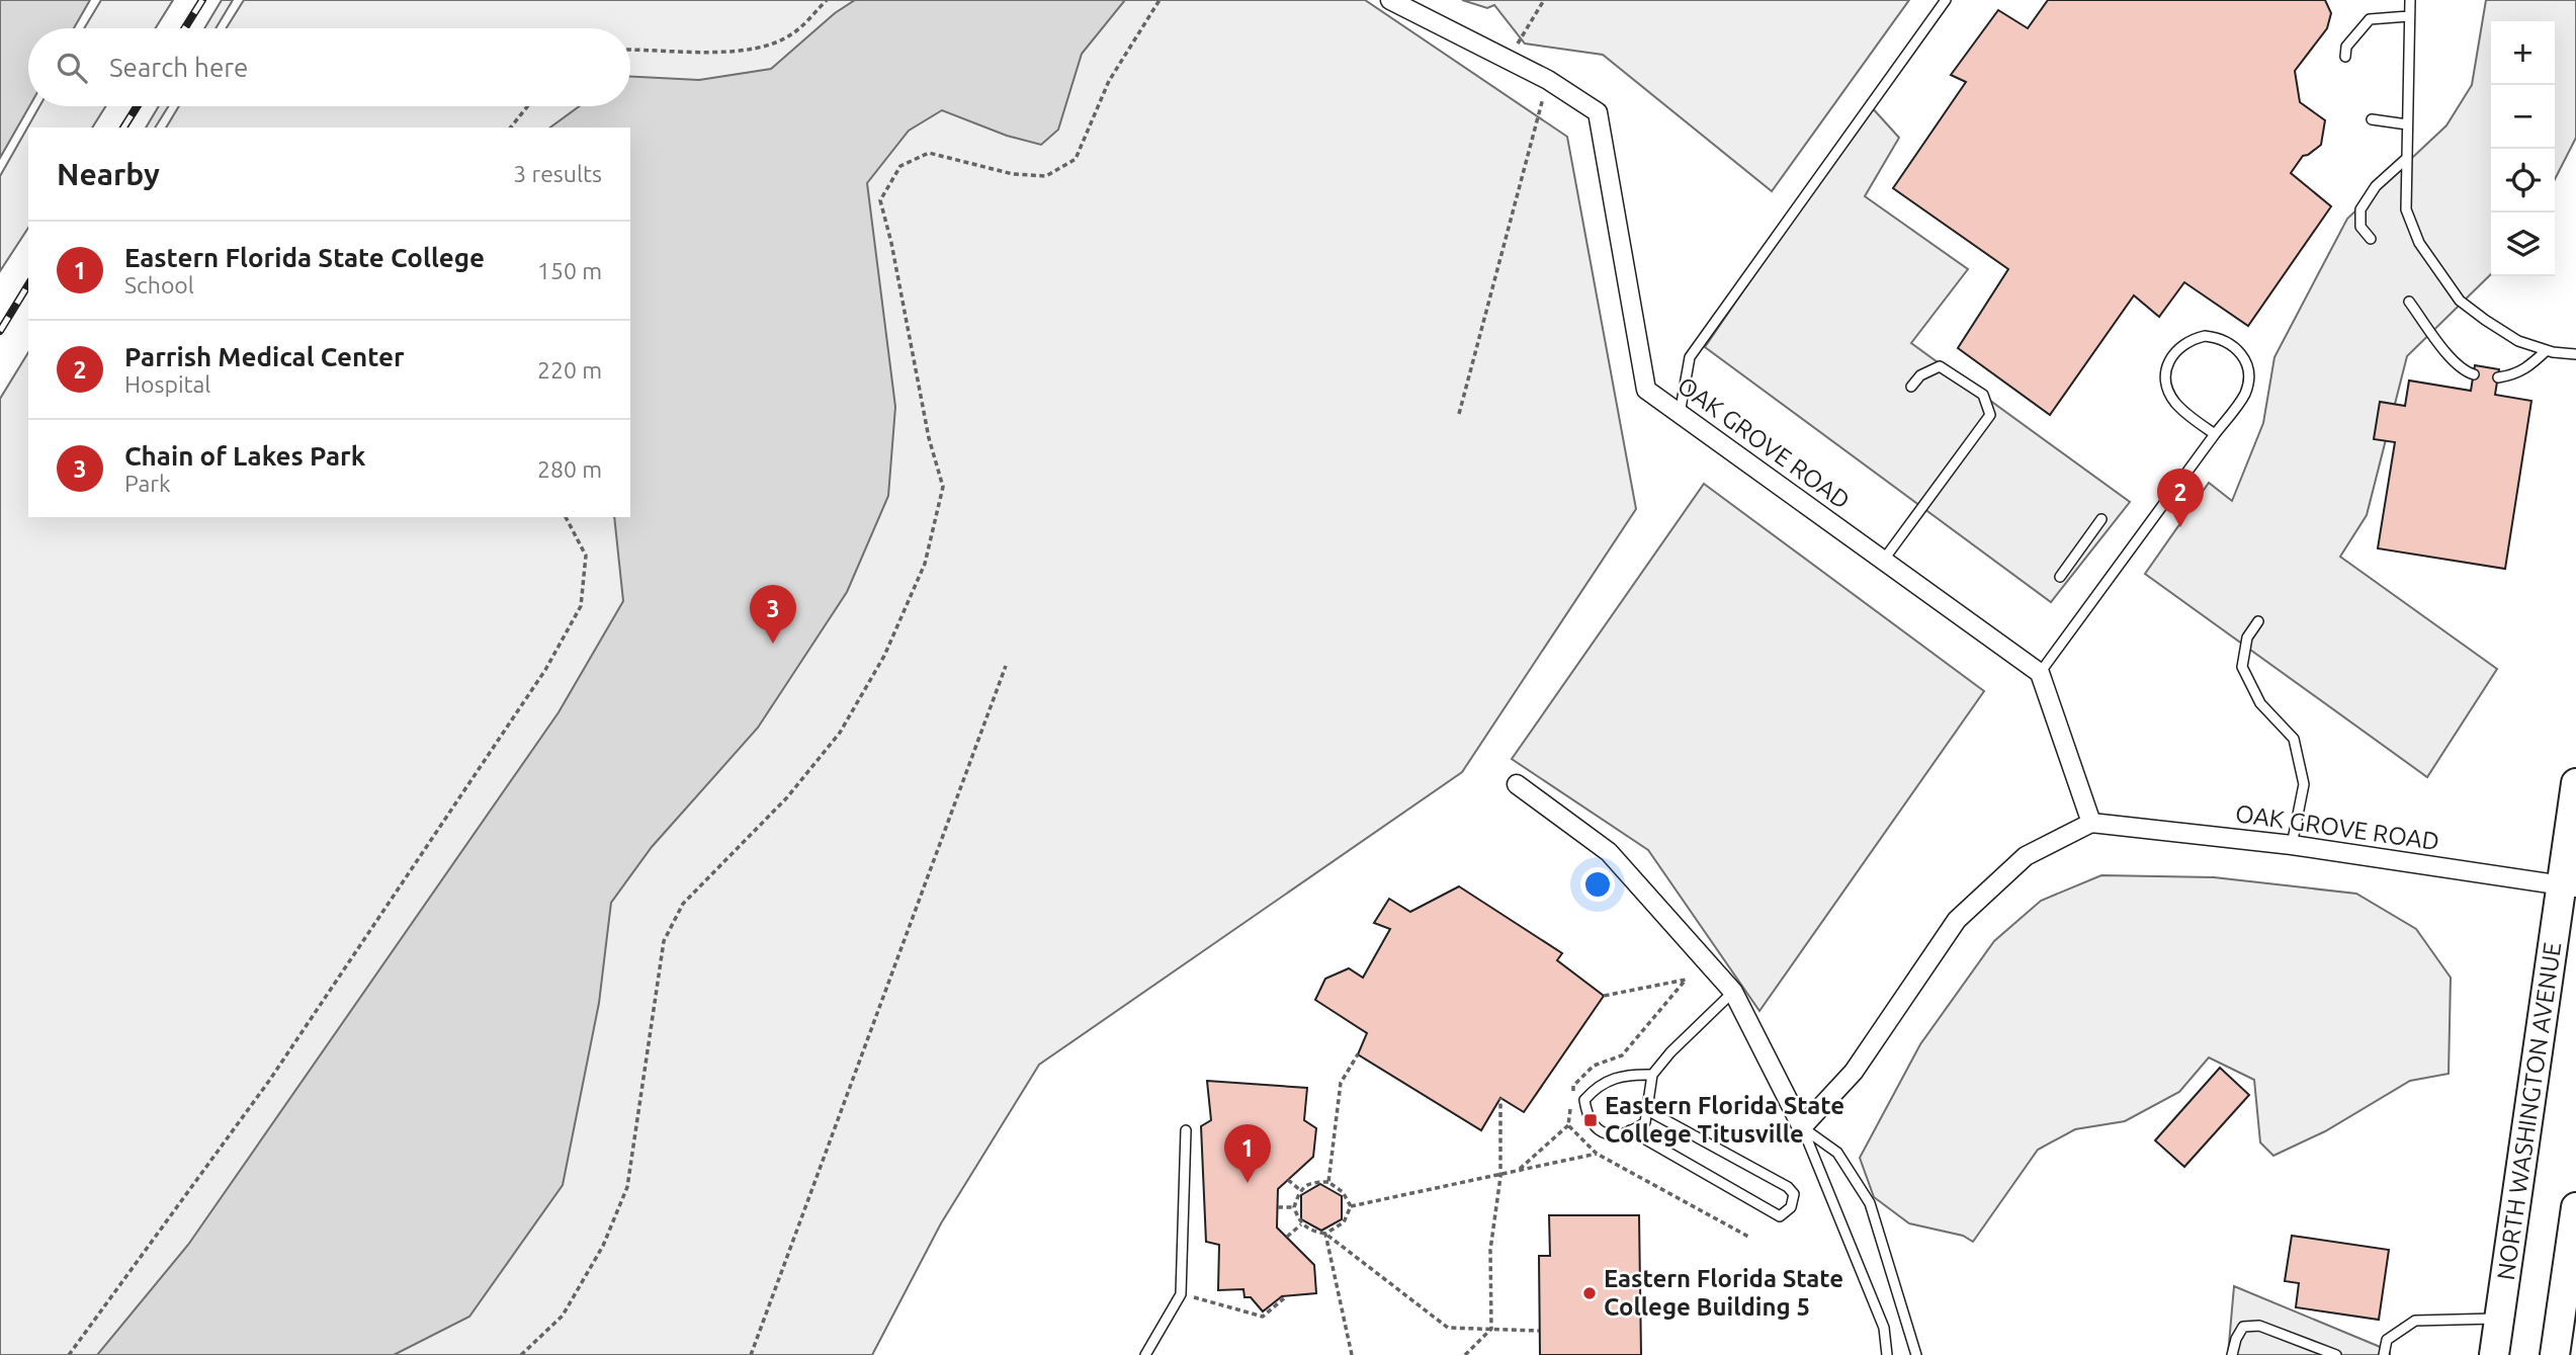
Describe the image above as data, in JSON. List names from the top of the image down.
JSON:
{
  "streets": {
    "main road": ["NORTH WASHINGTON AVENUE"],
    "street": ["OAK GROVE ROAD"]
  },
  "crossings": [
    ["OAK GROVE ROAD", "NORTH WASHINGTON AVENUE"]
  ],
  "places": {
    "transit": ["Eastern Florida State College Titusville"],
    "other": ["Eastern Florida State College Building 5"]
  },
  "page": {
    "map_buttons": ["+", "−"],
    "search": "Search here",
    "heading": ["Nearby", "3 results"],
    "list": [
      {
        "mark": "1",
        "name": "Eastern Florida State College",
        "note": "School",
        "value": "150 m"
      },
      {
        "mark": "2",
        "name": "Parrish Medical Center",
        "note": "Hospital",
        "value": "220 m"
      },
      {
        "mark": "3",
        "name": "Chain of Lakes Park",
        "note": "Park",
        "value": "280 m"
      }
    ],
    "pins": ["2", "3", "1"]
  }
}
